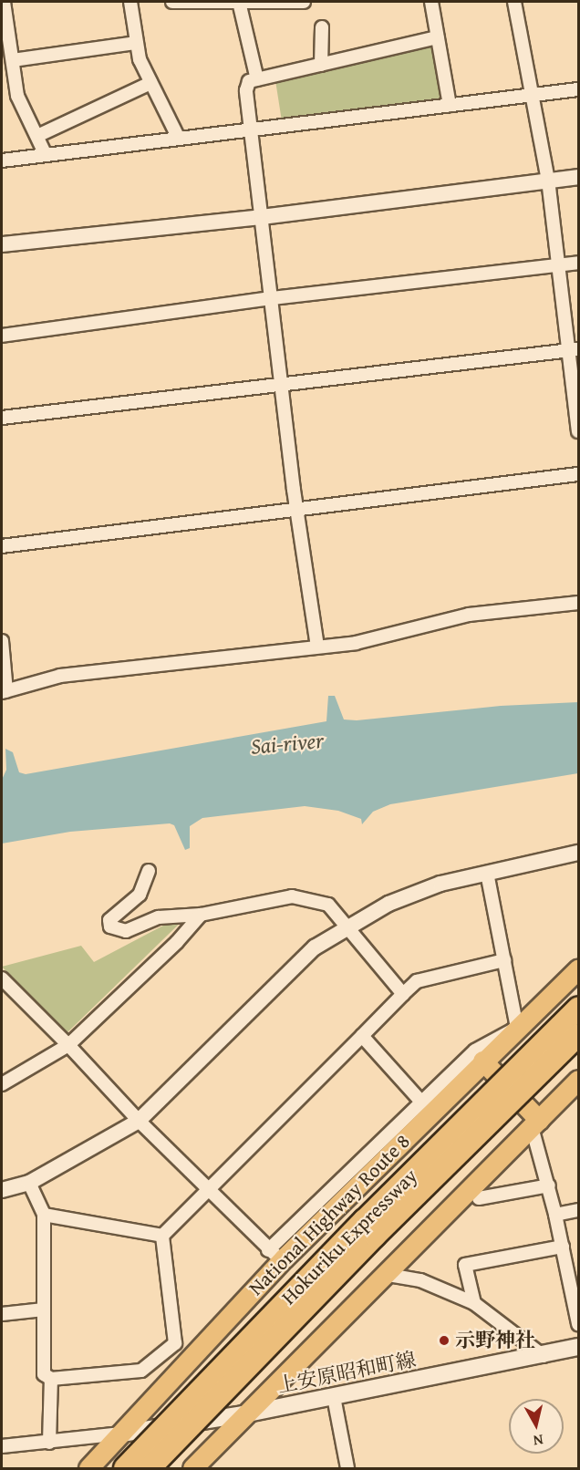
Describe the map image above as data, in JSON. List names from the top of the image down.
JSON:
{
  "streets": {
    "highway": ["National Highway Route 8", "Hokuriku Expressway"],
    "main road": ["上安原昭和町線"]
  },
  "crossings": [
    ["National Highway Route 8", "上安原昭和町線"]
  ],
  "water": ["Sai-river"],
  "places": ["示野神社"],
  "north": "bottom"
}
